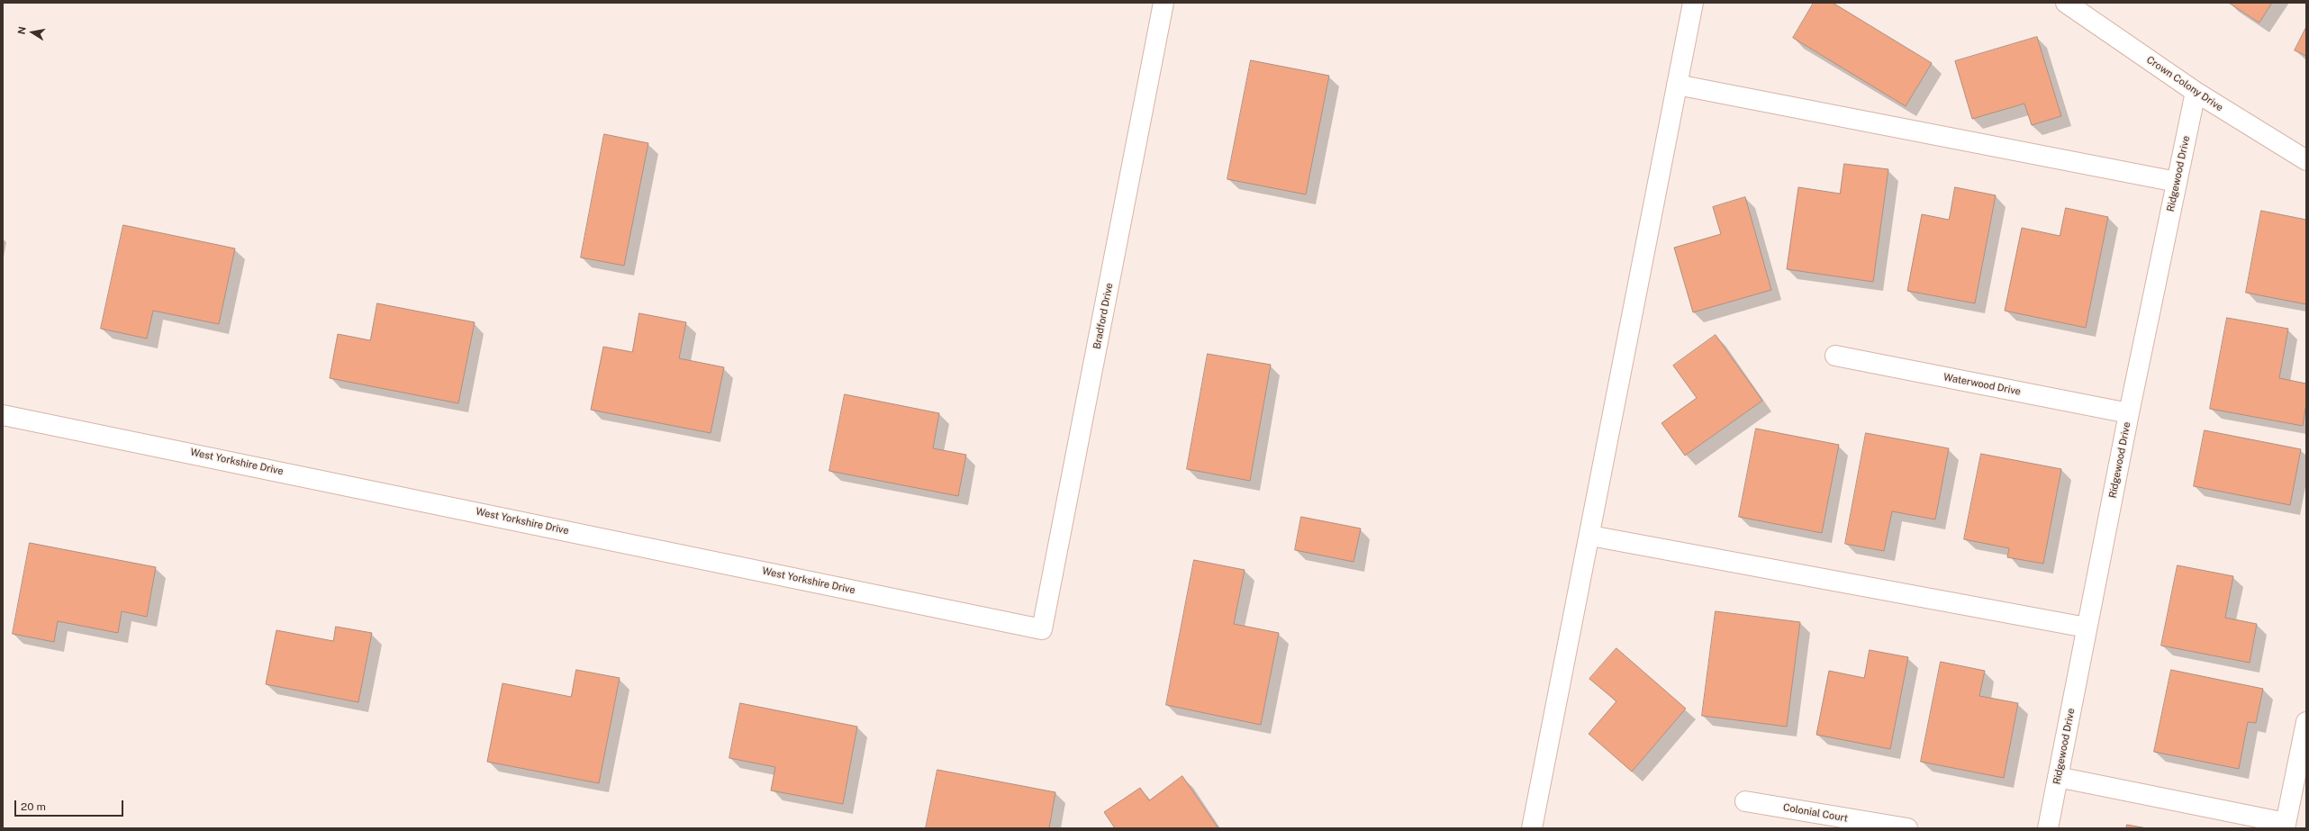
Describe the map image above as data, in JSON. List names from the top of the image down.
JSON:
{
  "streets": {
    "street": [
      "Crown Colony Drive",
      "Ridgewood Drive",
      "Bradford Drive",
      "Waterwood Drive",
      "West Yorkshire Drive",
      "Colonial Court"
    ]
  },
  "crossings": [
    ["Crown Colony Drive", "Ridgewood Drive"],
    ["Ridgewood Drive", "Waterwood Drive"],
    ["Bradford Drive", "West Yorkshire Drive"]
  ],
  "scale_bar": "20 m",
  "north": "left"
}
